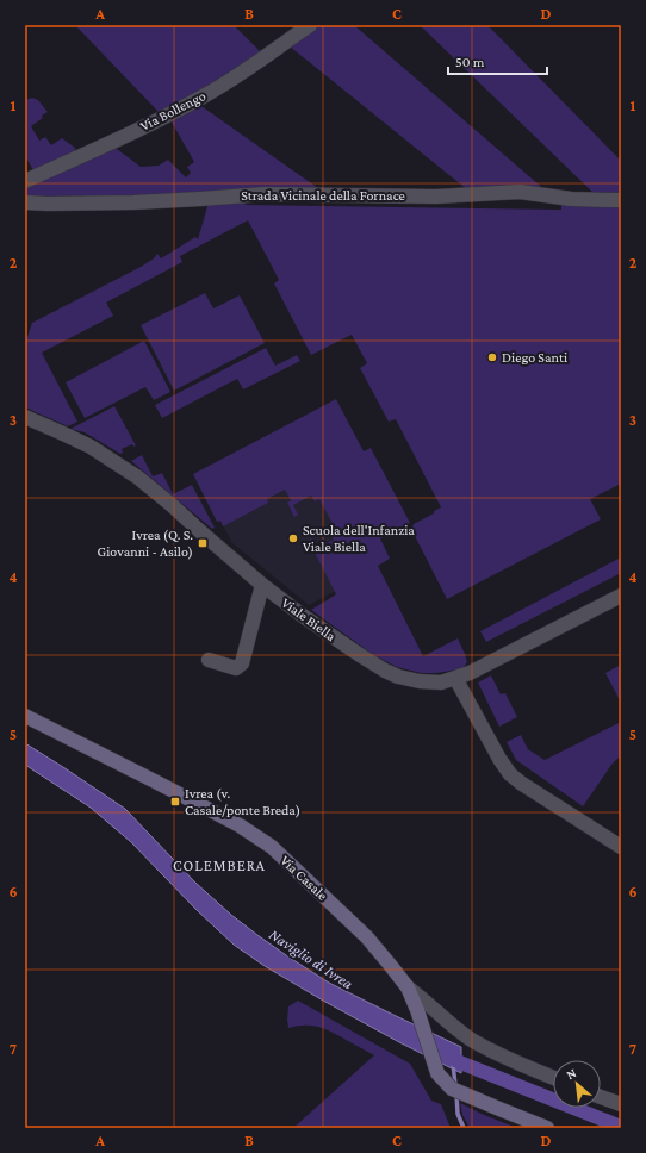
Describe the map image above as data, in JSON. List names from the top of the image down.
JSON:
{
  "streets": {
    "main road": ["Via Casale"],
    "street": ["Via Bollengo", "Strada Vicinale della Fornace", "Viale Biella"]
  },
  "districts": ["COLEMBERA"],
  "water": ["Naviglio di Ivrea"],
  "places": {
    "other": ["Diego Santi", "Scuola dell'Infanzia Viale Biella"],
    "transit": ["Ivrea (Q. S. Giovanni - Asilo)", "Ivrea (v. Casale/ponte Breda)"]
  },
  "scale_bar": "50 m",
  "north": "top left",
  "grid": {
    "columns": [
      "A",
      "B",
      "C",
      "D"
    ],
    "rows": [
      "1",
      "2",
      "3",
      "4",
      "5",
      "6",
      "7"
    ]
  }
}
